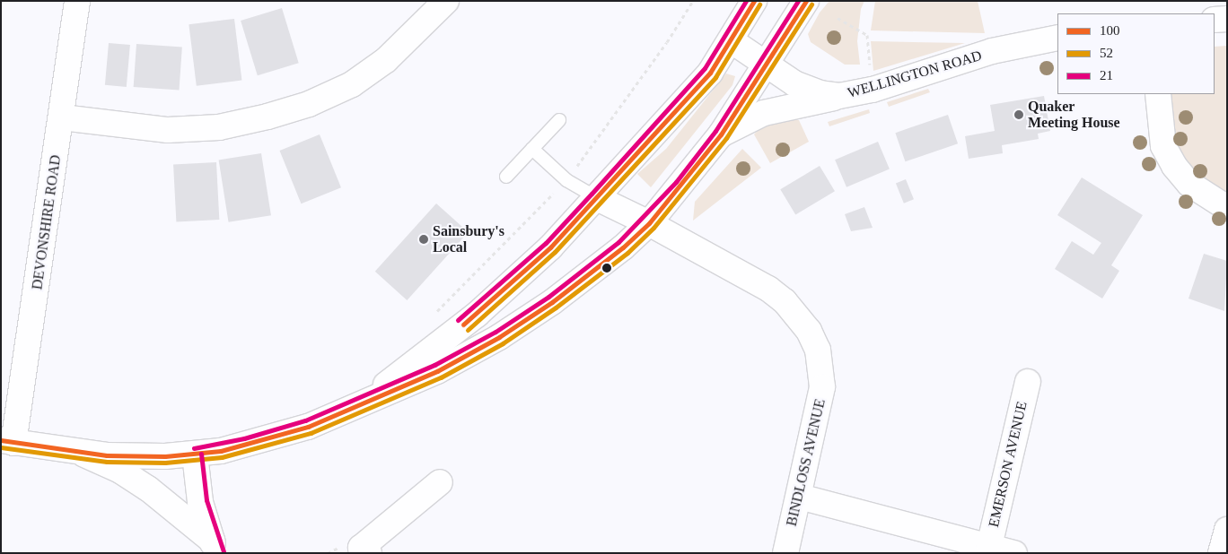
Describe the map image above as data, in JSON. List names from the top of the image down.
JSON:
{
  "streets": {
    "street": [
      "WELLINGTON ROAD",
      "DEVONSHIRE ROAD",
      "BINDLOSS AVENUE",
      "EMERSON AVENUE"
    ]
  },
  "places": ["Quaker Meeting House", "Sainsbury's Local"],
  "lines": ["transit line 100", "transit line 21", "transit line 52"],
  "legend": ["100", "52", "21"]
}
